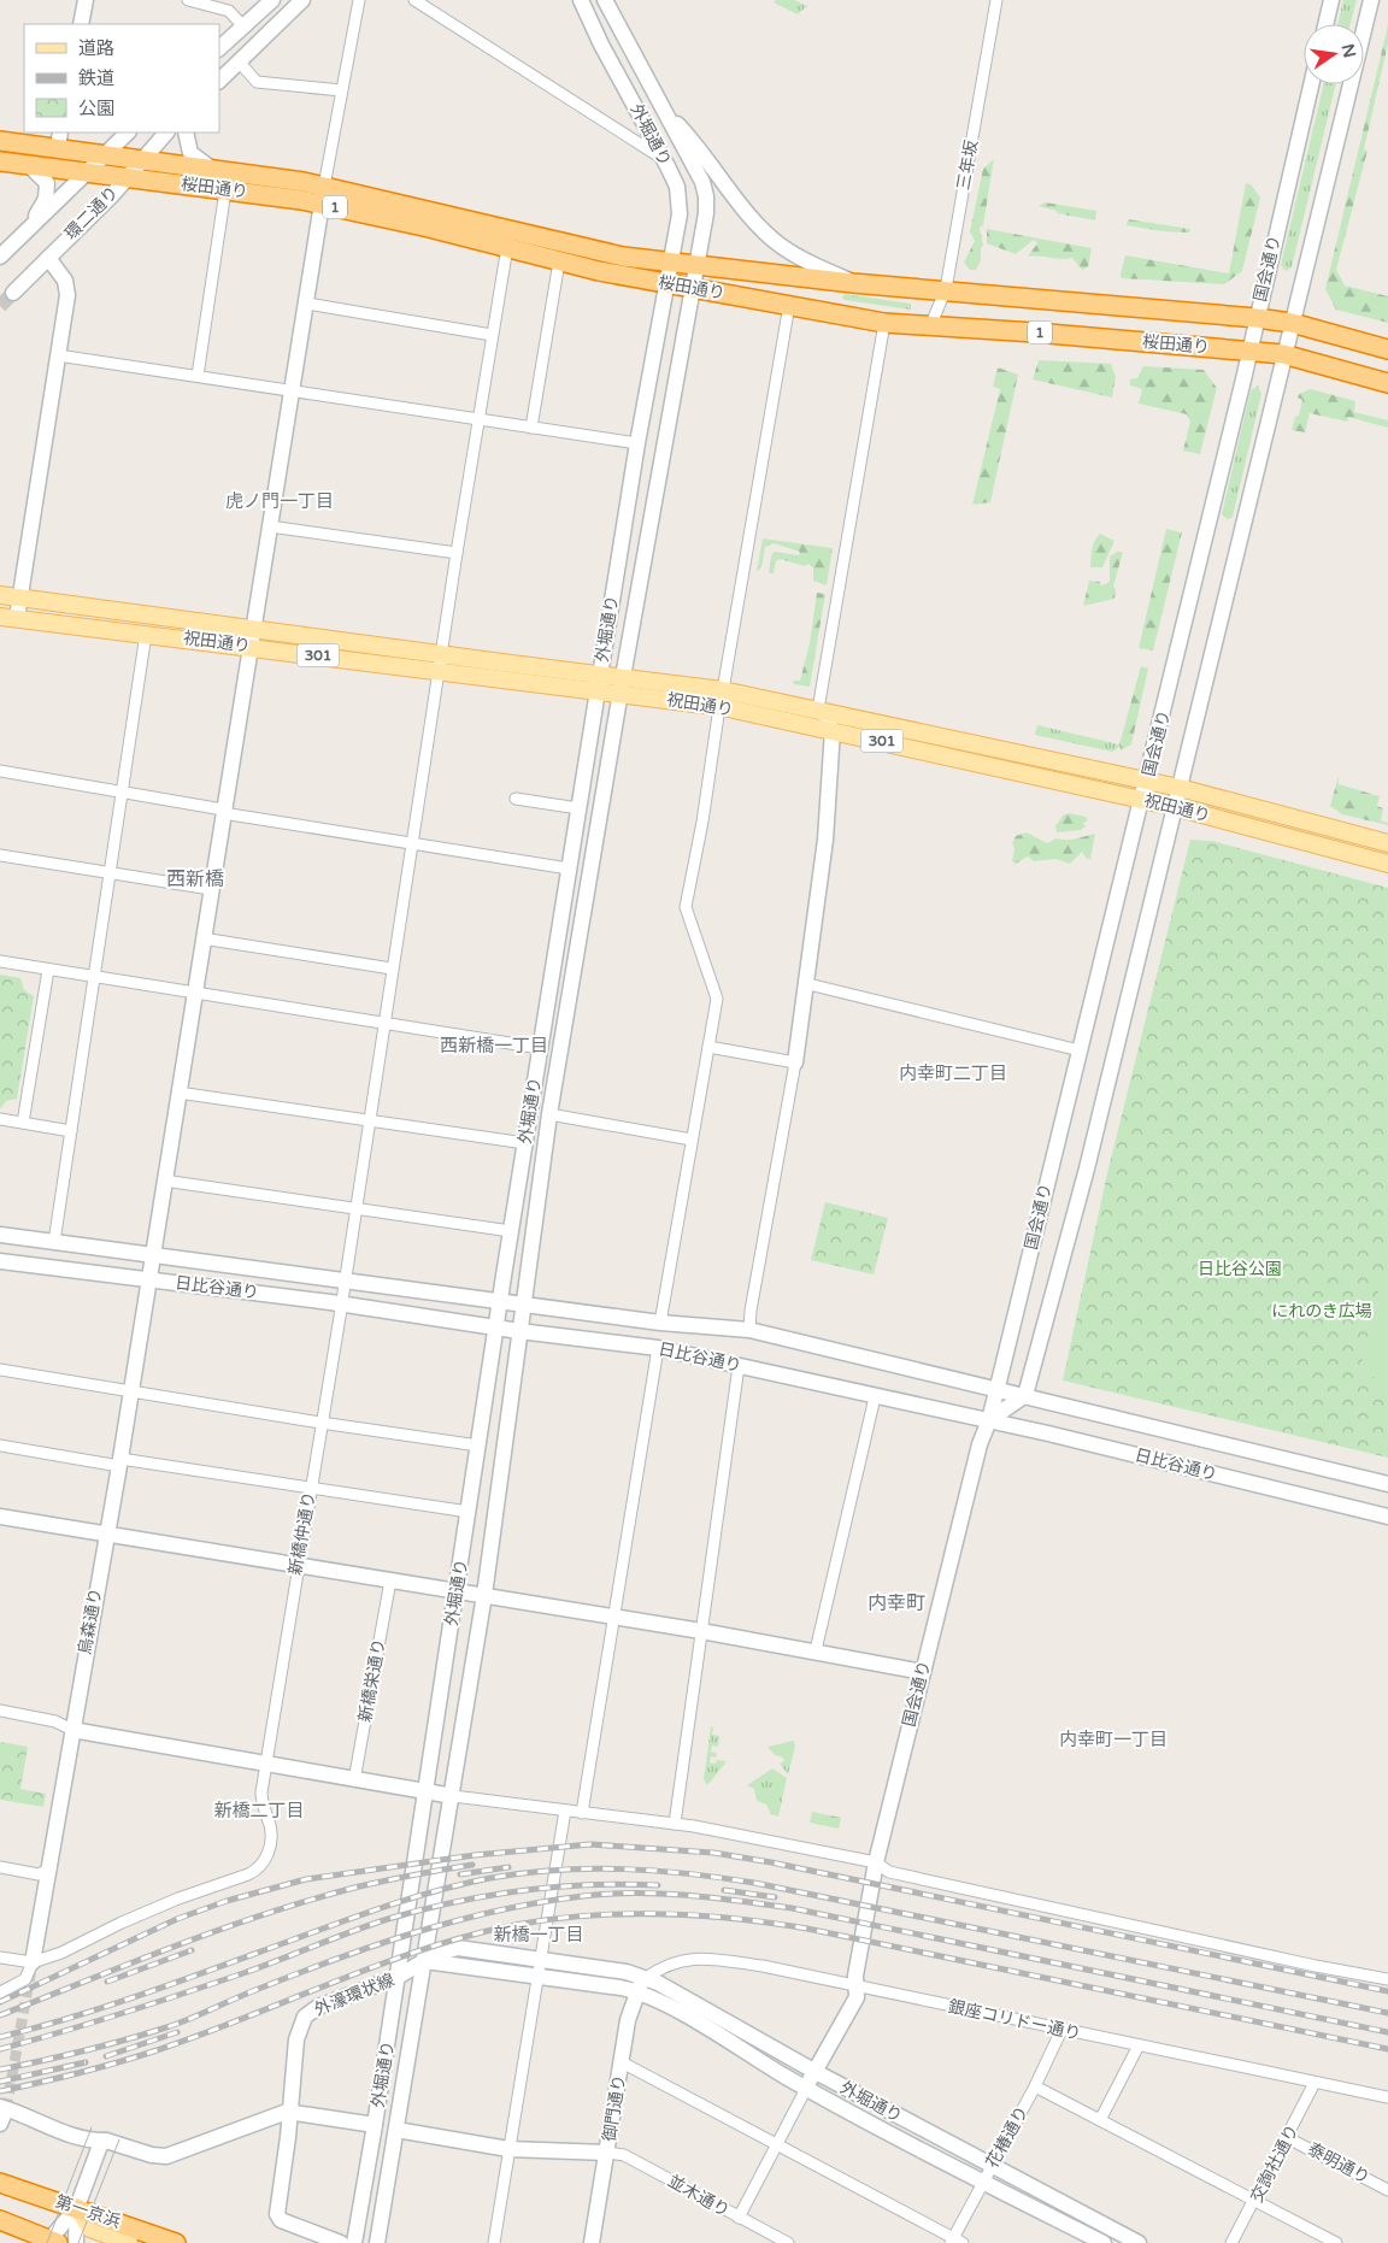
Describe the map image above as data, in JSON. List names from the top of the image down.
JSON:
{
  "streets": {
    "highway": ["桜田通り", "1", "第一京浜"],
    "main road": [
      "外堀通り",
      "環二通り",
      "国会通り",
      "祝田通り",
      "301",
      "日比谷通り",
      "烏森通り",
      "外濠環状線",
      "御門通り"
    ],
    "street": [
      "三年坂",
      "新橋仲通り",
      "新橋栄通り",
      "銀座コリドー通り",
      "花椿通り",
      "交詢社通り",
      "泰明通り",
      "並木通り"
    ]
  },
  "crossings": [
    ["外堀通り", "桜田通り"],
    ["外堀通り", "国会通り"],
    ["外堀通り", "祝田通り"],
    ["外堀通り", "日比谷通り"],
    ["外堀通り", "外濠環状線"],
    ["外堀通り", "銀座コリドー通り"],
    ["外堀通り", "御門通り"],
    ["外堀通り", "花椿通り"],
    ["三年坂", "桜田通り"],
    ["桜田通り", "環二通り"],
    ["桜田通り", "国会通り"],
    ["桜田通り", "新橋仲通り"],
    ["桜田通り", "烏森通り"],
    ["国会通り", "祝田通り"],
    ["国会通り", "日比谷通り"],
    ["国会通り", "銀座コリドー通り"],
    ["祝田通り", "新橋仲通り"],
    ["祝田通り", "烏森通り"],
    ["日比谷通り", "新橋仲通り"],
    ["日比谷通り", "烏森通り"],
    ["新橋仲通り", "烏森通り"],
    ["銀座コリドー通り", "御門通り"],
    ["銀座コリドー通り", "花椿通り"],
    ["銀座コリドー通り", "交詢社通り"],
    ["御門通り", "並木通り"],
    ["交詢社通り", "泰明通り"]
  ],
  "districts": [
    "虎ノ門一丁目",
    "西新橋",
    "西新橋一丁目",
    "内幸町二丁目",
    "内幸町",
    "内幸町一丁目",
    "新橋二丁目",
    "新橋一丁目"
  ],
  "parks": ["日比谷公園", "にれのき広場"],
  "legend": ["道路", "鉄道", "公園"],
  "north": "right"
}
